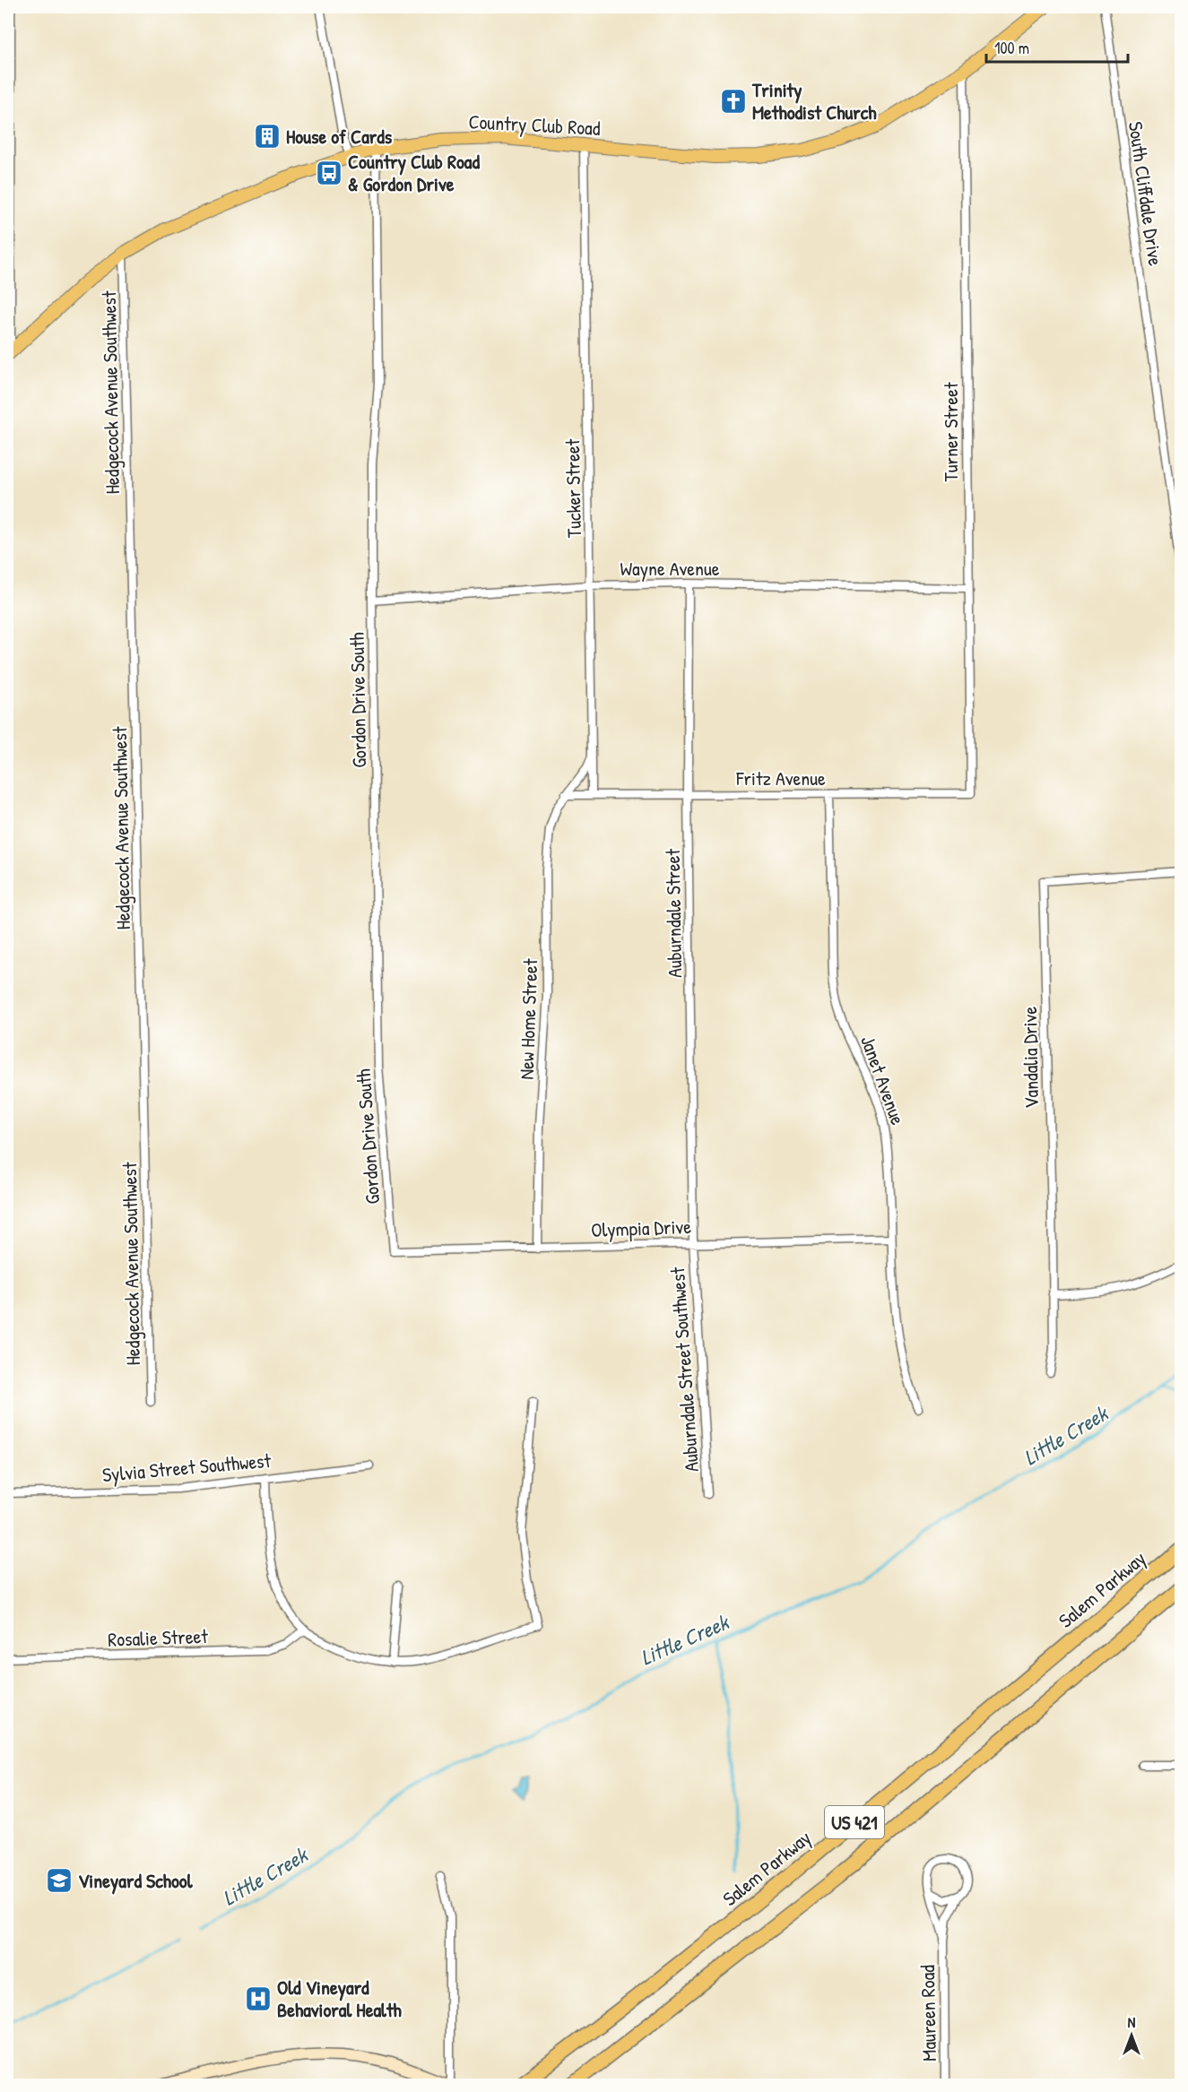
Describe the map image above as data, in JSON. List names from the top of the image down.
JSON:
{
  "streets": {
    "highway": ["Salem Parkway", "US 421"],
    "main road": ["Country Club Road"],
    "street": [
      "South Cliffdale Drive",
      "Hedgecock Avenue Southwest",
      "Turner Street",
      "Tucker Street",
      "Wayne Avenue",
      "Gordon Drive South",
      "Fritz Avenue",
      "Auburndale Street",
      "New Home Street",
      "Vandalia Drive",
      "Janet Avenue",
      "Olympia Drive",
      "Auburndale Street Southwest",
      "Sylvia Street Southwest",
      "Rosalie Street",
      "Maureen Road"
    ]
  },
  "crossings": [
    ["Country Club Road", "Hedgecock Avenue Southwest"],
    ["Country Club Road", "Turner Street"],
    ["Country Club Road", "Tucker Street"],
    ["Country Club Road", "Gordon Drive South"],
    ["Turner Street", "Wayne Avenue"],
    ["Turner Street", "Fritz Avenue"],
    ["Tucker Street", "Wayne Avenue"],
    ["Tucker Street", "Fritz Avenue"],
    ["Wayne Avenue", "Gordon Drive South"],
    ["Wayne Avenue", "Auburndale Street"],
    ["Gordon Drive South", "Olympia Drive"],
    ["Fritz Avenue", "Auburndale Street"],
    ["Fritz Avenue", "Janet Avenue"],
    ["Auburndale Street", "Olympia Drive"],
    ["Auburndale Street", "Auburndale Street Southwest"],
    ["New Home Street", "Olympia Drive"],
    ["Janet Avenue", "Olympia Drive"],
    ["Olympia Drive", "Auburndale Street Southwest"]
  ],
  "water": ["Little Creek"],
  "places": {
    "church": ["Trinity Methodist Church"],
    "building": ["House of Cards"],
    "bus stop": ["Country Club Road & Gordon Drive"],
    "school or university": ["Vineyard School"],
    "hospital": ["Old Vineyard Behavioral Health"]
  },
  "scale_bar": "100 m",
  "north": "top"
}
